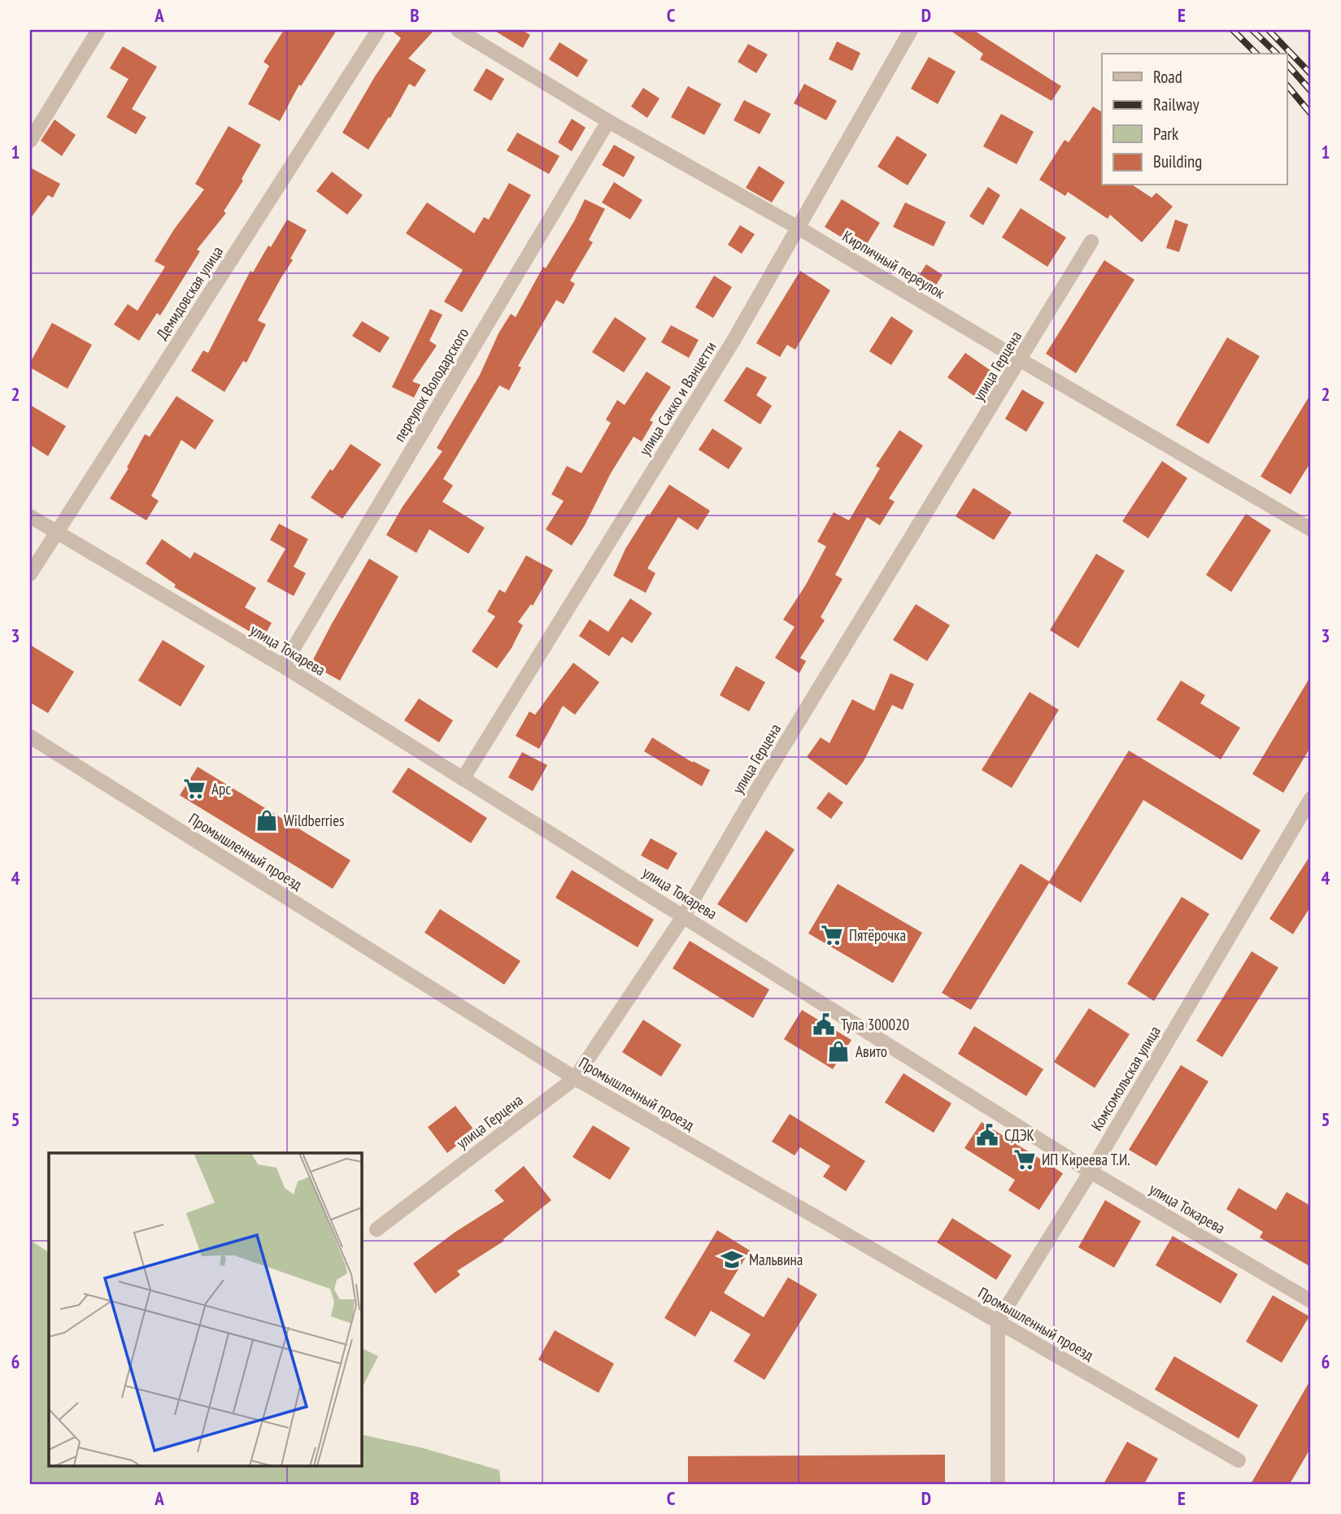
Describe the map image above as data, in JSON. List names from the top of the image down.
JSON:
{
  "streets": {
    "street": [
      "Кирпичный переулок",
      "Демидовская улица",
      "улица Герцена",
      "переулок Володарского",
      "улица Сакко и Ванцетти",
      "улица Токарева",
      "Промышленный проезд",
      "Комсомольская улица"
    ]
  },
  "crossings": [
    ["Кирпичный переулок", "улица Герцена"],
    ["Кирпичный переулок", "переулок Володарского"],
    ["Кирпичный переулок", "улица Сакко и Ванцетти"],
    ["Демидовская улица", "улица Токарева"],
    ["улица Герцена", "улица Токарева"],
    ["улица Герцена", "Промышленный проезд"],
    ["переулок Володарского", "улица Токарева"],
    ["улица Сакко и Ванцетти", "улица Токарева"],
    ["улица Токарева", "Комсомольская улица"],
    ["Промышленный проезд", "Комсомольская улица"]
  ],
  "places": {
    "supermarket": ["Арс", "Пятёрочка", "ИП Киреева Т.И."],
    "shop": ["Wildberries", "Авито"],
    "public building": ["Тула 300020", "СДЭК"],
    "school or university": ["Мальвина"]
  },
  "legend": [
    "Road",
    "Railway",
    "Park",
    "Building"
  ],
  "grid": {
    "columns": [
      "A",
      "B",
      "C",
      "D",
      "E"
    ],
    "rows": [
      "1",
      "2",
      "3",
      "4",
      "5",
      "6"
    ]
  }
}
